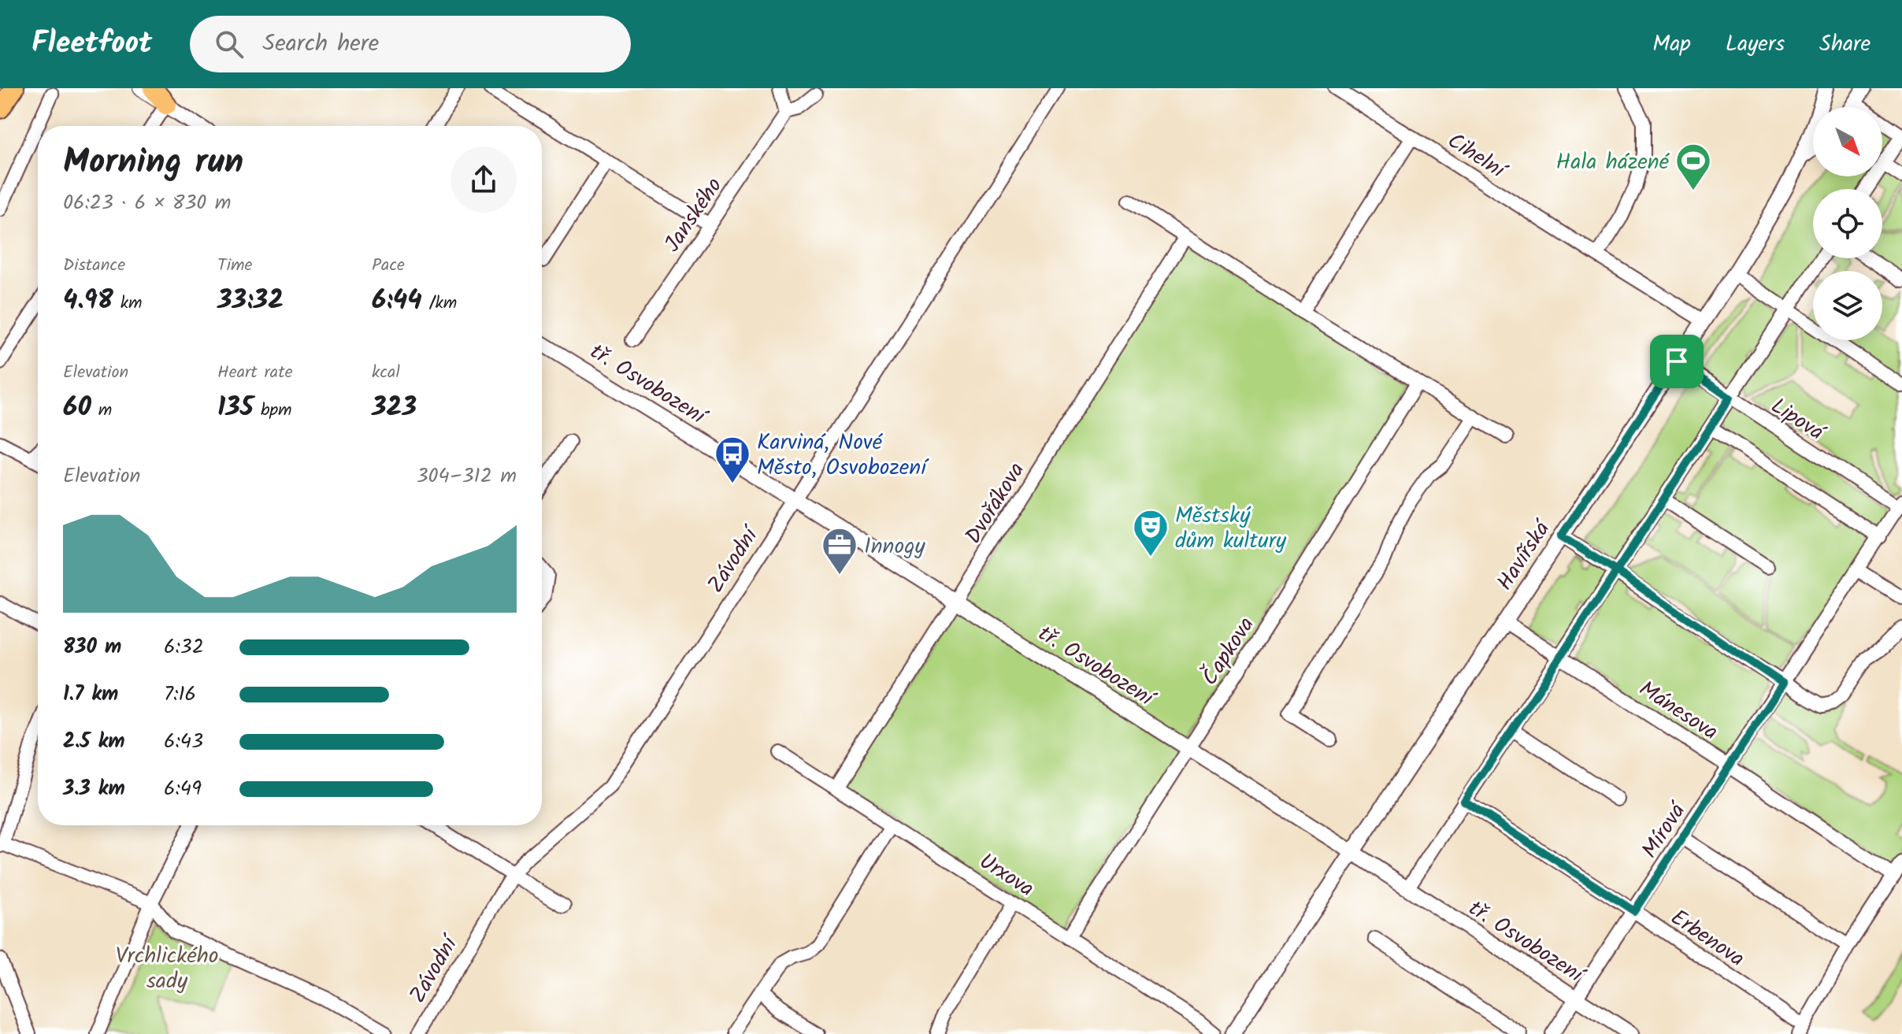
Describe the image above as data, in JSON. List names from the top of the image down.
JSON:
{
  "streets": {
    "street": [
      "Cihelní",
      "Janského",
      "tř. Osvobození",
      "Lipová",
      "Dvořákova",
      "Havířská",
      "Závodní",
      "Čapkova",
      "Mánesova",
      "Mírová",
      "Urxova",
      "Erbenova"
    ]
  },
  "crossings": [
    ["Cihelní", "Havířská"],
    ["tř. Osvobození", "Dvořákova"],
    ["tř. Osvobození", "Havířská"],
    ["tř. Osvobození", "Závodní"],
    ["tř. Osvobození", "Čapkova"],
    ["tř. Osvobození", "Mírová"],
    ["Lipová", "Havířská"],
    ["Lipová", "Mírová"],
    ["Dvořákova", "Urxova"],
    ["Havířská", "Mánesova"],
    ["Čapkova", "Urxova"],
    ["Mánesova", "Mírová"],
    ["Mírová", "Erbenova"]
  ],
  "parks": ["Vrchlického sady"],
  "places": {
    "sports": ["Hala házené"],
    "bus stop": ["Karviná, Nové Město, Osvobození"],
    "theatre": ["Městský dům kultury"],
    "office": ["Innogy"]
  },
  "north": "bottom right",
  "page": {
    "header": "Fleetfoot",
    "search": "Search here",
    "nav": ["Map", "Layers", "Share"],
    "heading": ["Morning run", "06:23 · 6 × 830 m"],
    "stats": [
      ["Distance", "4.98 km"],
      ["Time", "33:32"],
      ["Pace", "6:44 /km"],
      ["Elevation", "60 m"],
      ["Heart rate", "135 bpm"],
      ["kcal", "323"]
    ],
    "chart": ["Elevation", "304–312 m"],
    "list": [
      {
        "name": "830 m",
        "note": "6:32"
      },
      {
        "name": "1.7 km",
        "note": "7:16"
      },
      {
        "name": "2.5 km",
        "note": "6:43"
      },
      {
        "name": "3.3 km",
        "note": "6:49"
      }
    ]
  }
}
